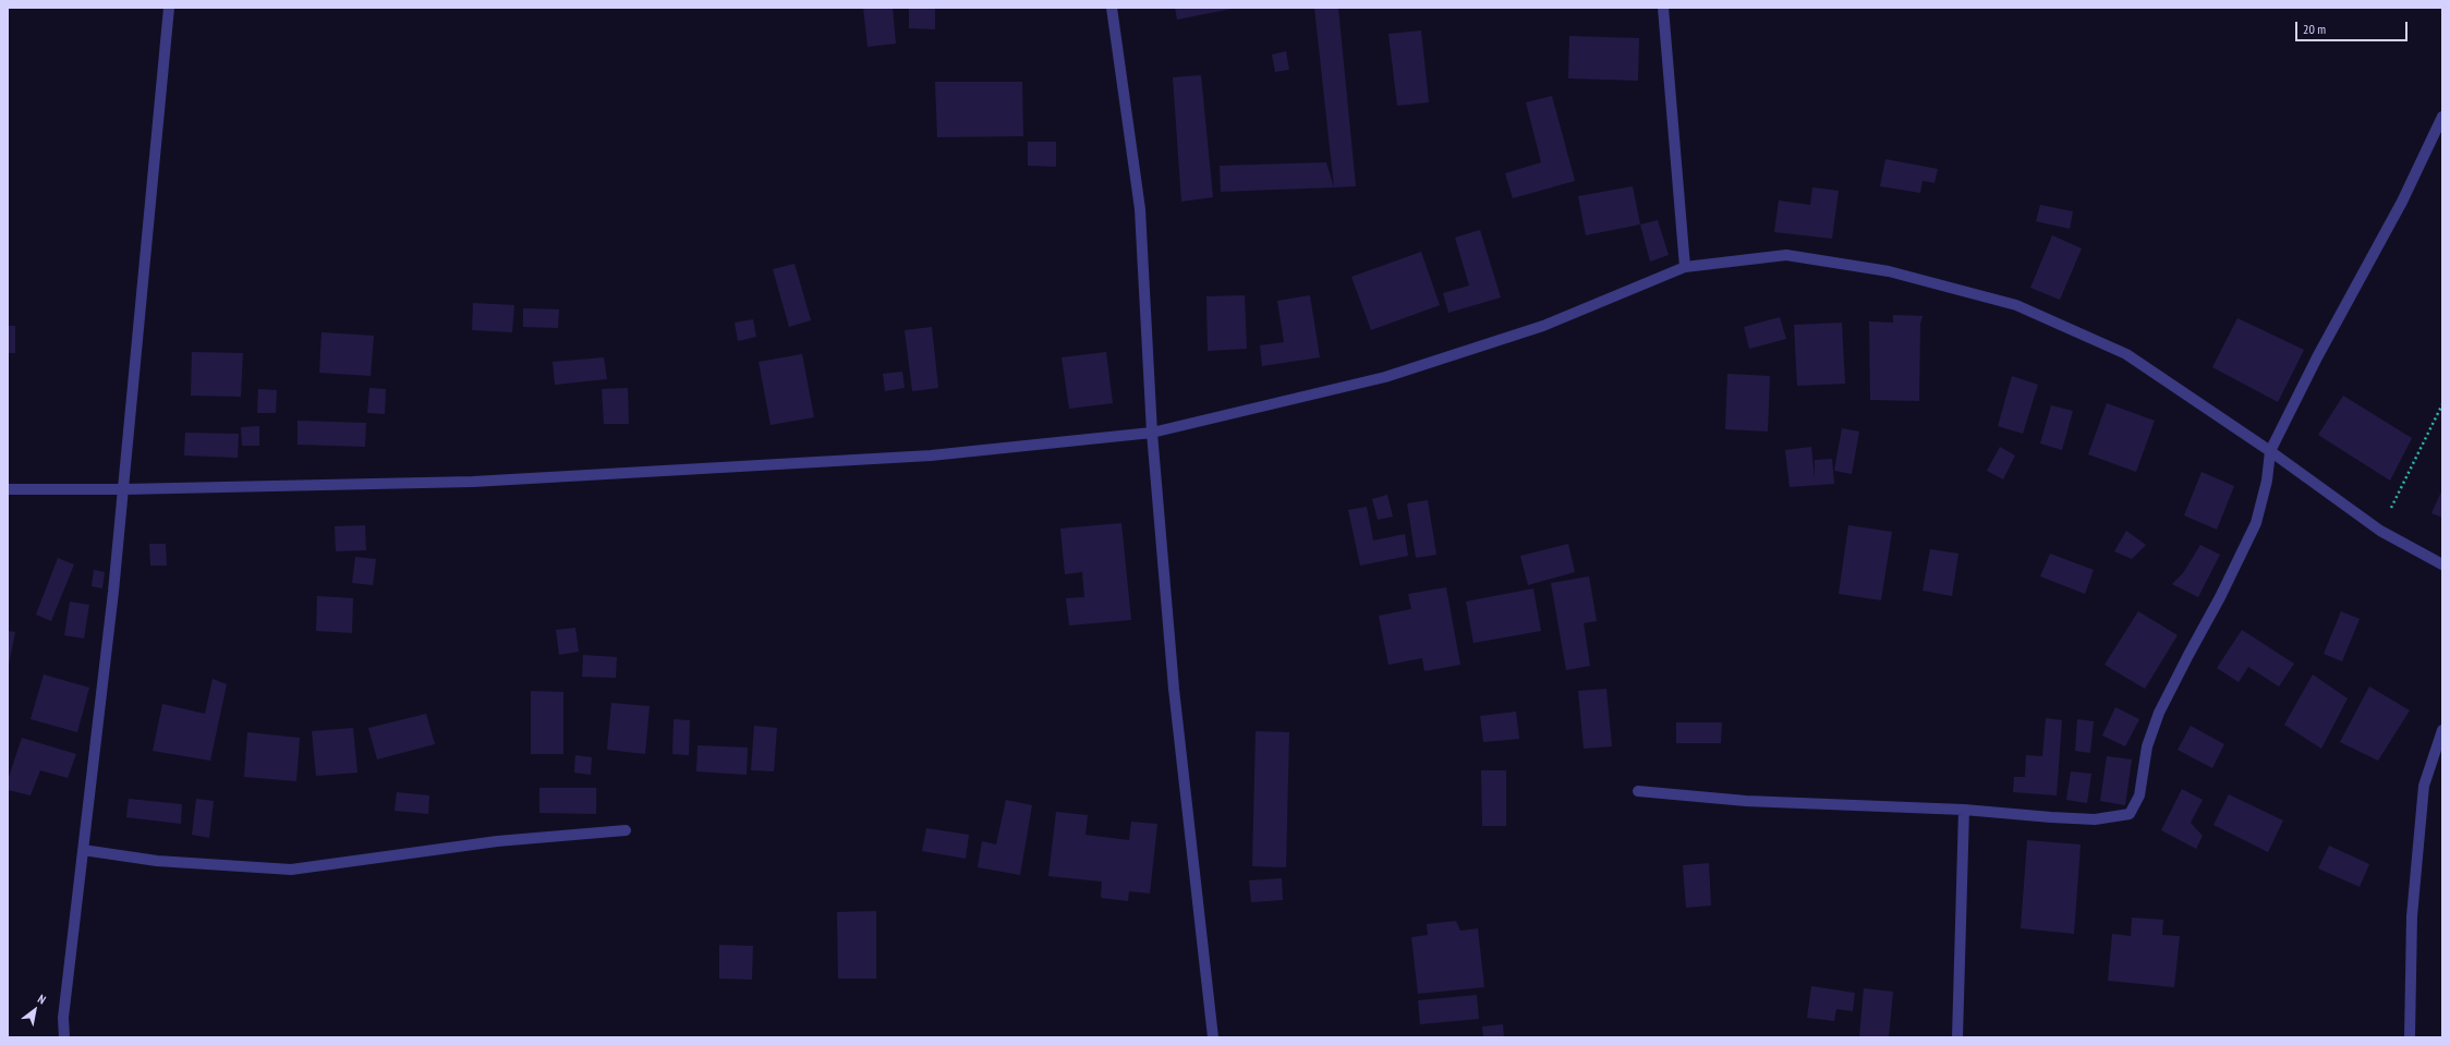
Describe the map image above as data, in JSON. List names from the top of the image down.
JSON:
{
  "scale_bar": "20 m",
  "north": "top right"
}
